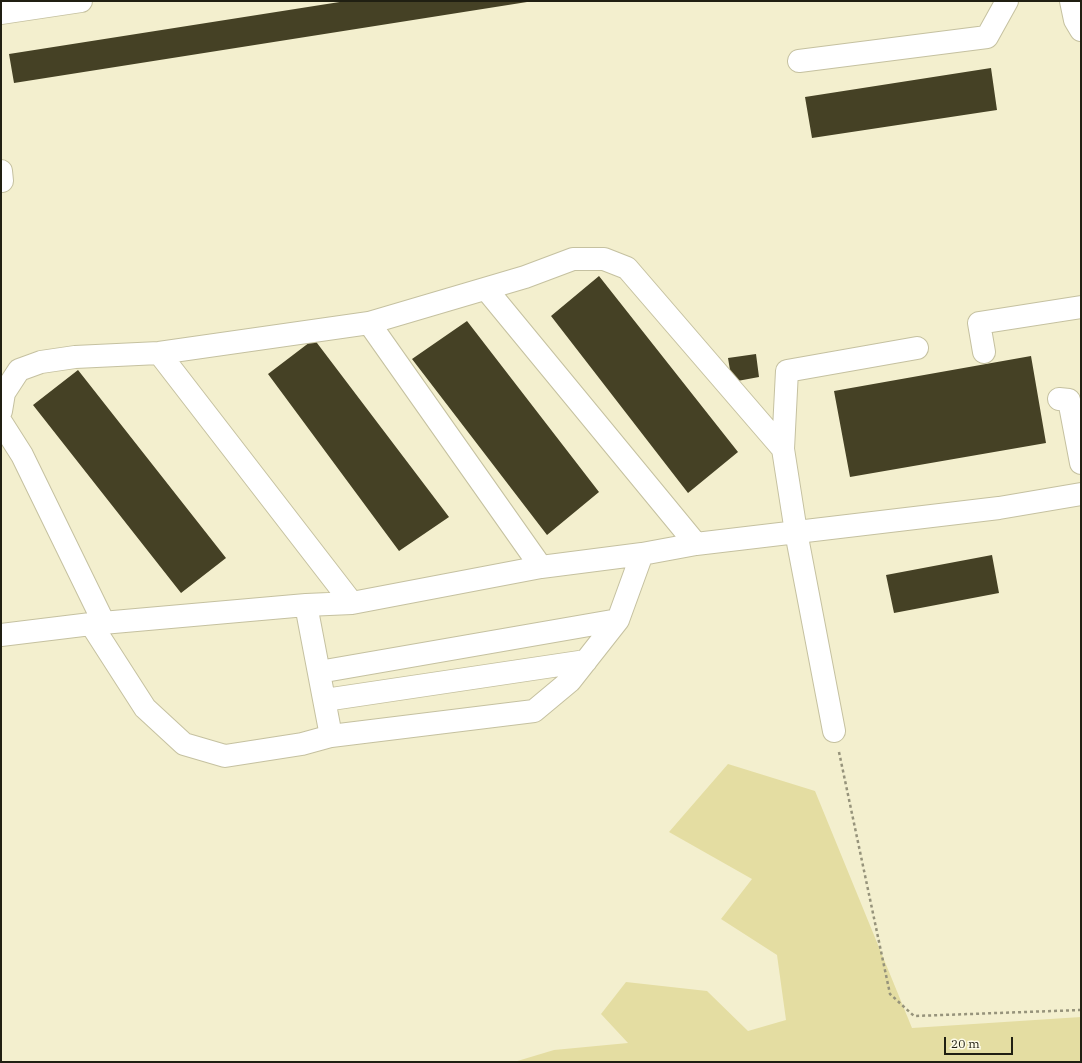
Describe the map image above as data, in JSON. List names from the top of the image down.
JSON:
{
  "scale_bar": "20 m"
}
